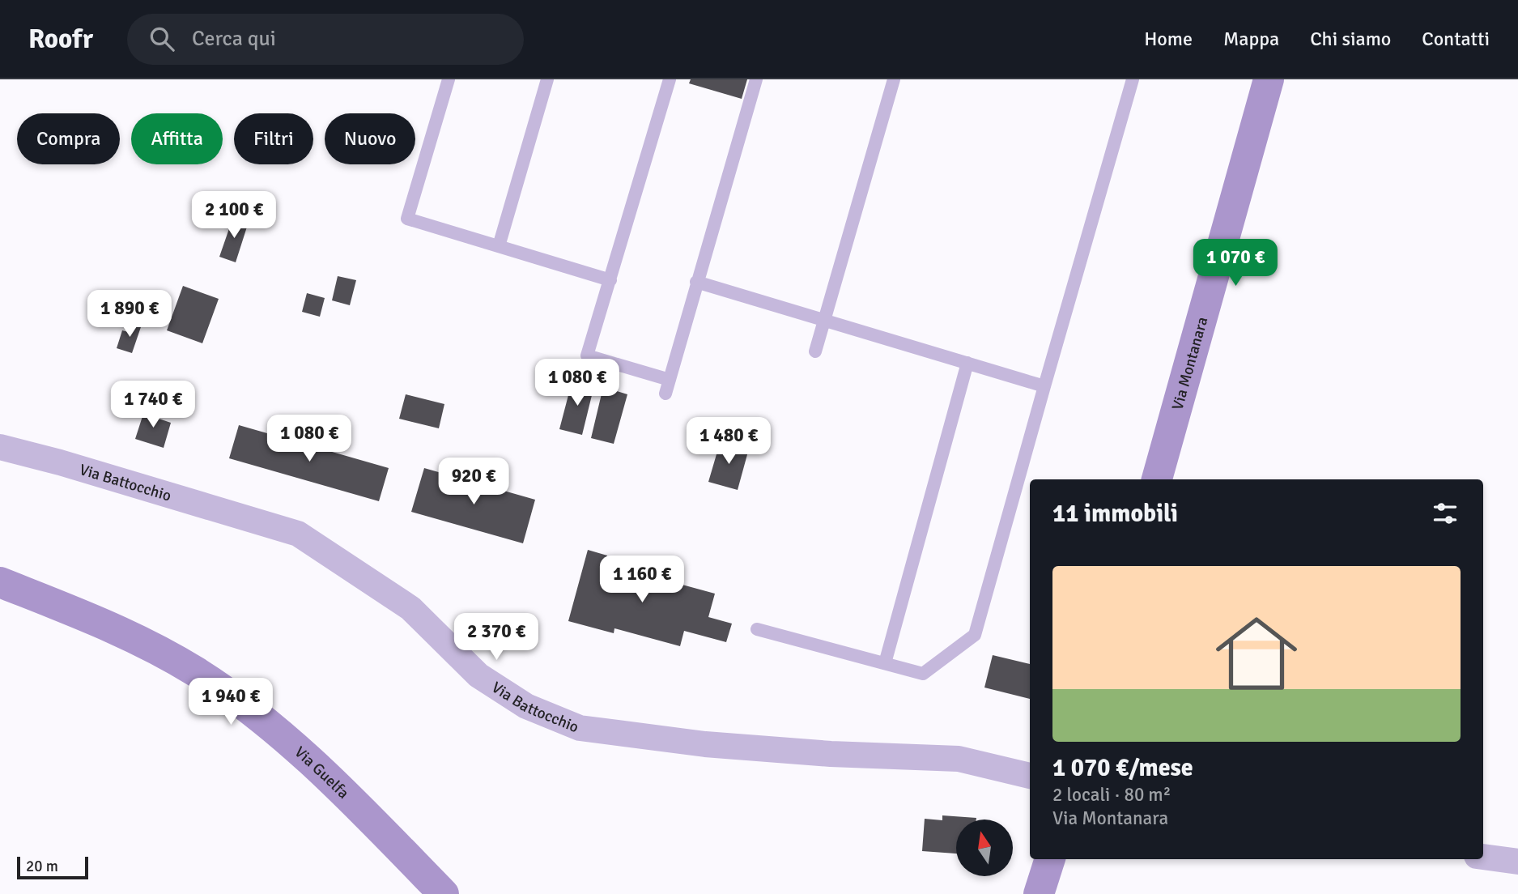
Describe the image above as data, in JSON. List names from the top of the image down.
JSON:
{
  "streets": {
    "main road": ["Via Montanara", "Via Guelfa"],
    "street": ["Via Battocchio"]
  },
  "scale_bar": "20 m",
  "north": "top",
  "page": {
    "header": "Roofr",
    "search": "Cerca qui",
    "nav": [
      "Home",
      "Mappa",
      "Chi siamo",
      "Contatti"
    ],
    "chip": [
      "Compra",
      "Affitta",
      "Filtri",
      "Nuovo"
    ],
    "price": [
      "2 100 €",
      "1 070 €",
      "1 890 €",
      "1 080 €",
      "1 740 €",
      "1 080 €",
      "1 480 €",
      "920 €",
      "1 160 €",
      "2 370 €",
      "1 940 €"
    ],
    "heading": "11 immobili",
    "list": [
      {
        "name": "1 070 €/mese",
        "note": "2 locali · 80 m² · Via Montanara"
      }
    ],
    "scale": "20 m"
  }
}
